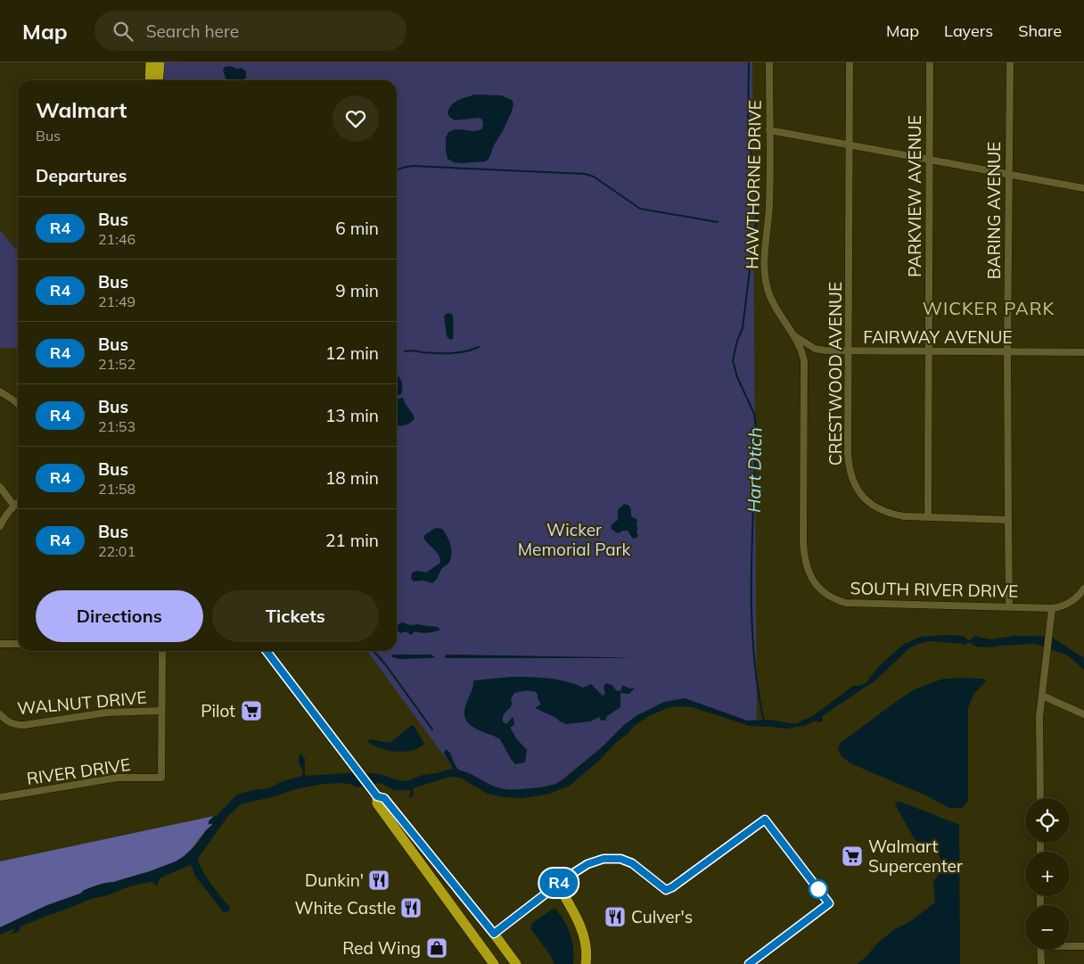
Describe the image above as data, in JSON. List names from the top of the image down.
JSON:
{
  "streets": {
    "street": [
      "HAWTHORNE DRIVE",
      "PARKVIEW AVENUE",
      "BARING AVENUE",
      "FAIRWAY AVENUE",
      "CRESTWOOD AVENUE",
      "SOUTH RIVER DRIVE",
      "WALNUT DRIVE",
      "RIVER DRIVE"
    ]
  },
  "crossings": [
    ["HAWTHORNE DRIVE", "FAIRWAY AVENUE"],
    ["HAWTHORNE DRIVE", "SOUTH RIVER DRIVE"],
    ["PARKVIEW AVENUE", "FAIRWAY AVENUE"],
    ["PARKVIEW AVENUE", "CRESTWOOD AVENUE"],
    ["BARING AVENUE", "FAIRWAY AVENUE"],
    ["BARING AVENUE", "CRESTWOOD AVENUE"],
    ["FAIRWAY AVENUE", "CRESTWOOD AVENUE"],
    ["WALNUT DRIVE", "RIVER DRIVE"]
  ],
  "districts": ["WICKER PARK"],
  "water": ["Hart Dtich"],
  "parks": ["Wicker Memorial Park"],
  "places": {
    "supermarket": ["Pilot", "Walmart Supercenter"],
    "restaurant": ["Dunkin'", "White Castle", "Culver's"],
    "shop": ["Red Wing"]
  },
  "lines": ["bus line R4"],
  "page": {
    "header": "Map",
    "search": "Search here",
    "nav": ["Map", "Layers", "Share"],
    "on_map": "R4",
    "heading": [
      ["Walmart", "Bus"],
      "Departures"
    ],
    "list": [
      {
        "mark": "R4",
        "name": "Bus",
        "note": "21:46",
        "value": "6 min"
      },
      {
        "mark": "R4",
        "name": "Bus",
        "note": "21:49",
        "value": "9 min"
      },
      {
        "mark": "R4",
        "name": "Bus",
        "note": "21:52",
        "value": "12 min"
      },
      {
        "mark": "R4",
        "name": "Bus",
        "note": "21:53",
        "value": "13 min"
      },
      {
        "mark": "R4",
        "name": "Bus",
        "note": "21:58",
        "value": "18 min"
      },
      {
        "mark": "R4",
        "name": "Bus",
        "note": "22:01",
        "value": "21 min"
      }
    ],
    "buttons": ["Directions", "Tickets"],
    "map_buttons": ["+", "−"]
  }
}
